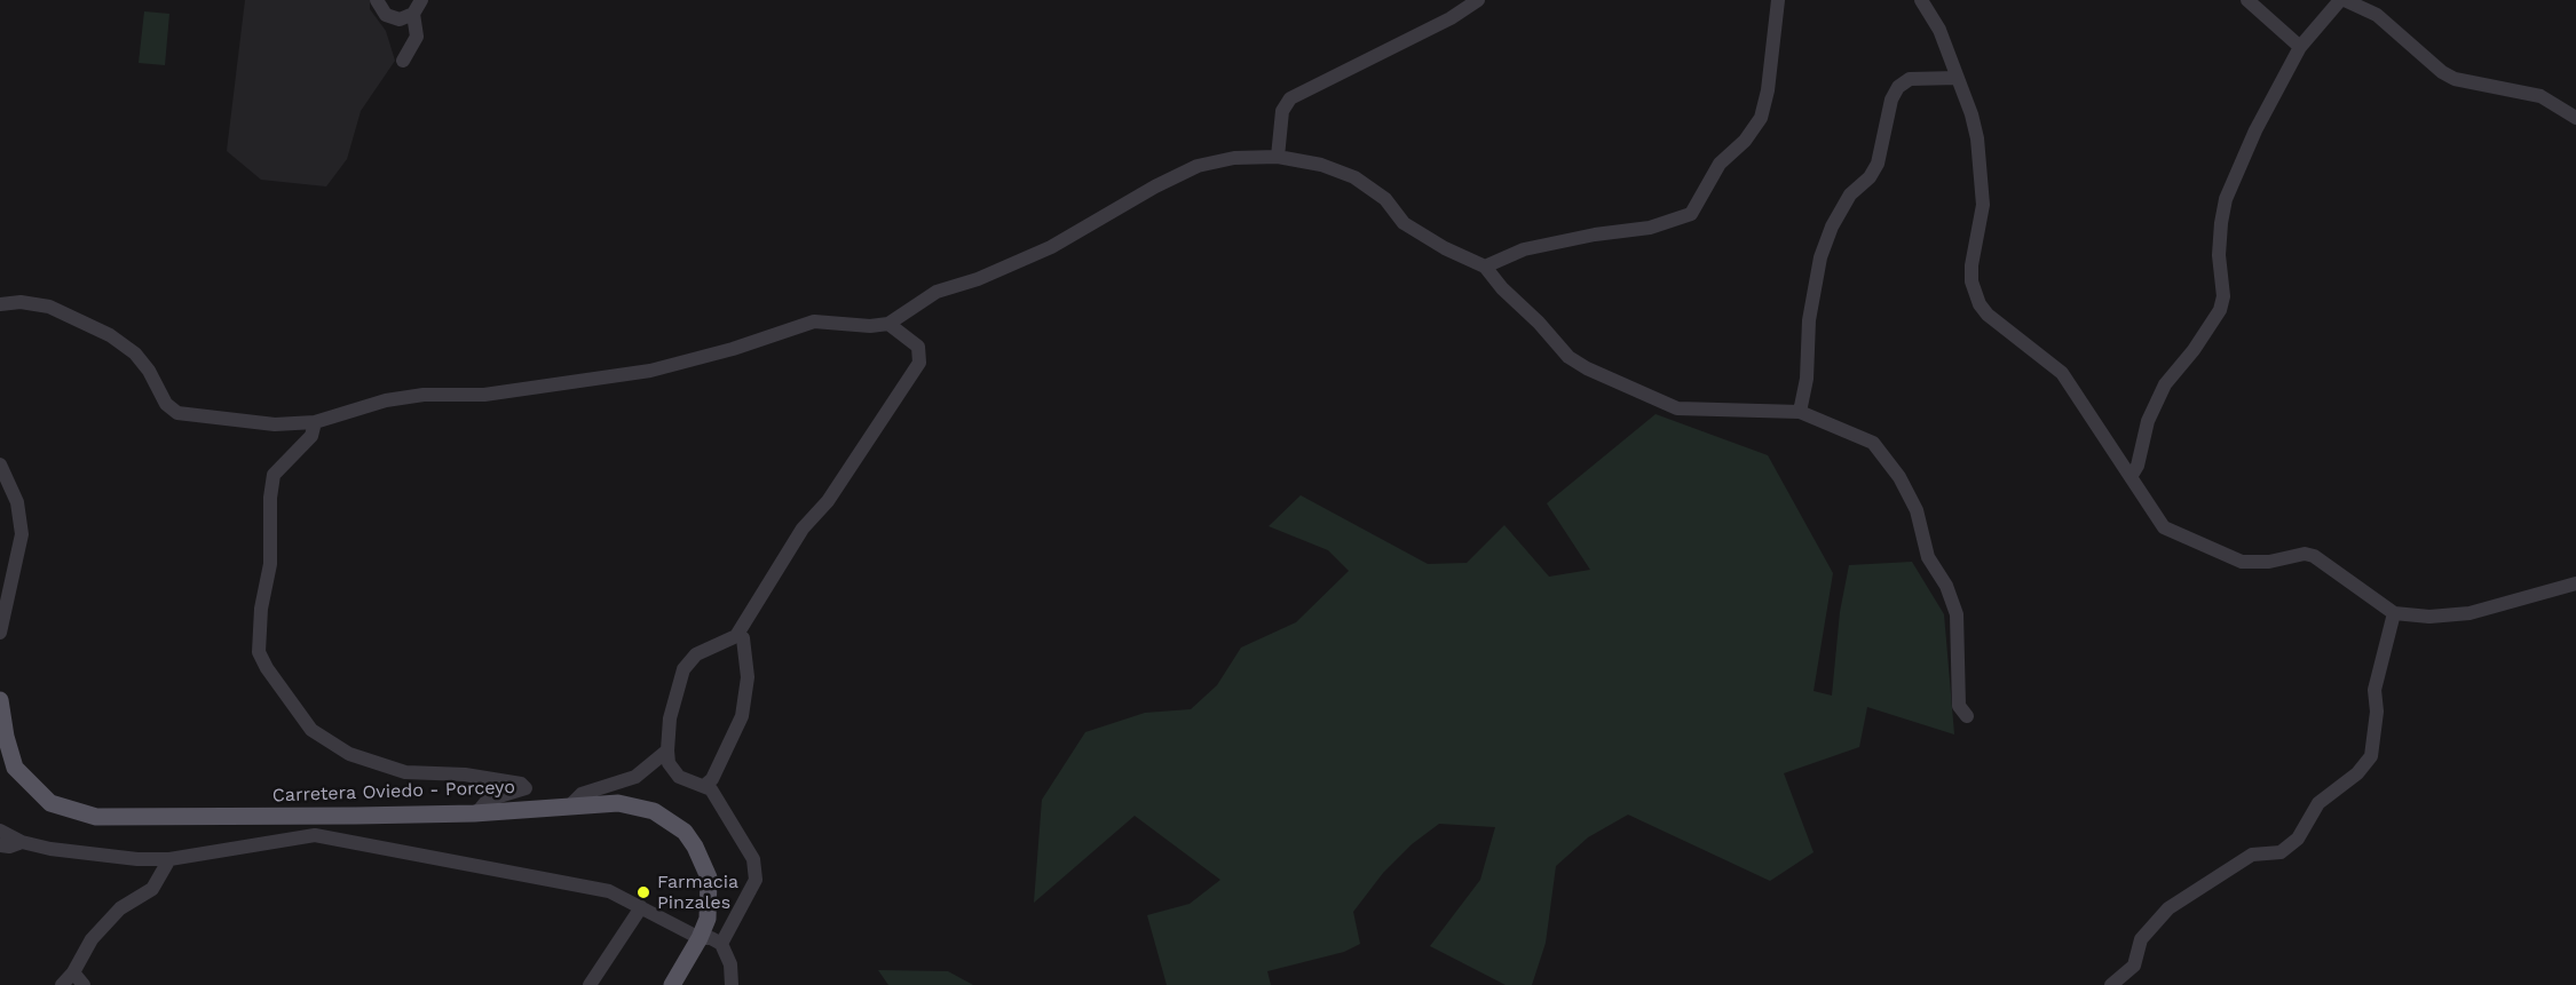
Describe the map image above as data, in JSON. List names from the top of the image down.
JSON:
{
  "streets": {
    "main road": ["Carretera Oviedo - Porceyo"]
  },
  "places": ["Farmacia Pinzales"]
}
